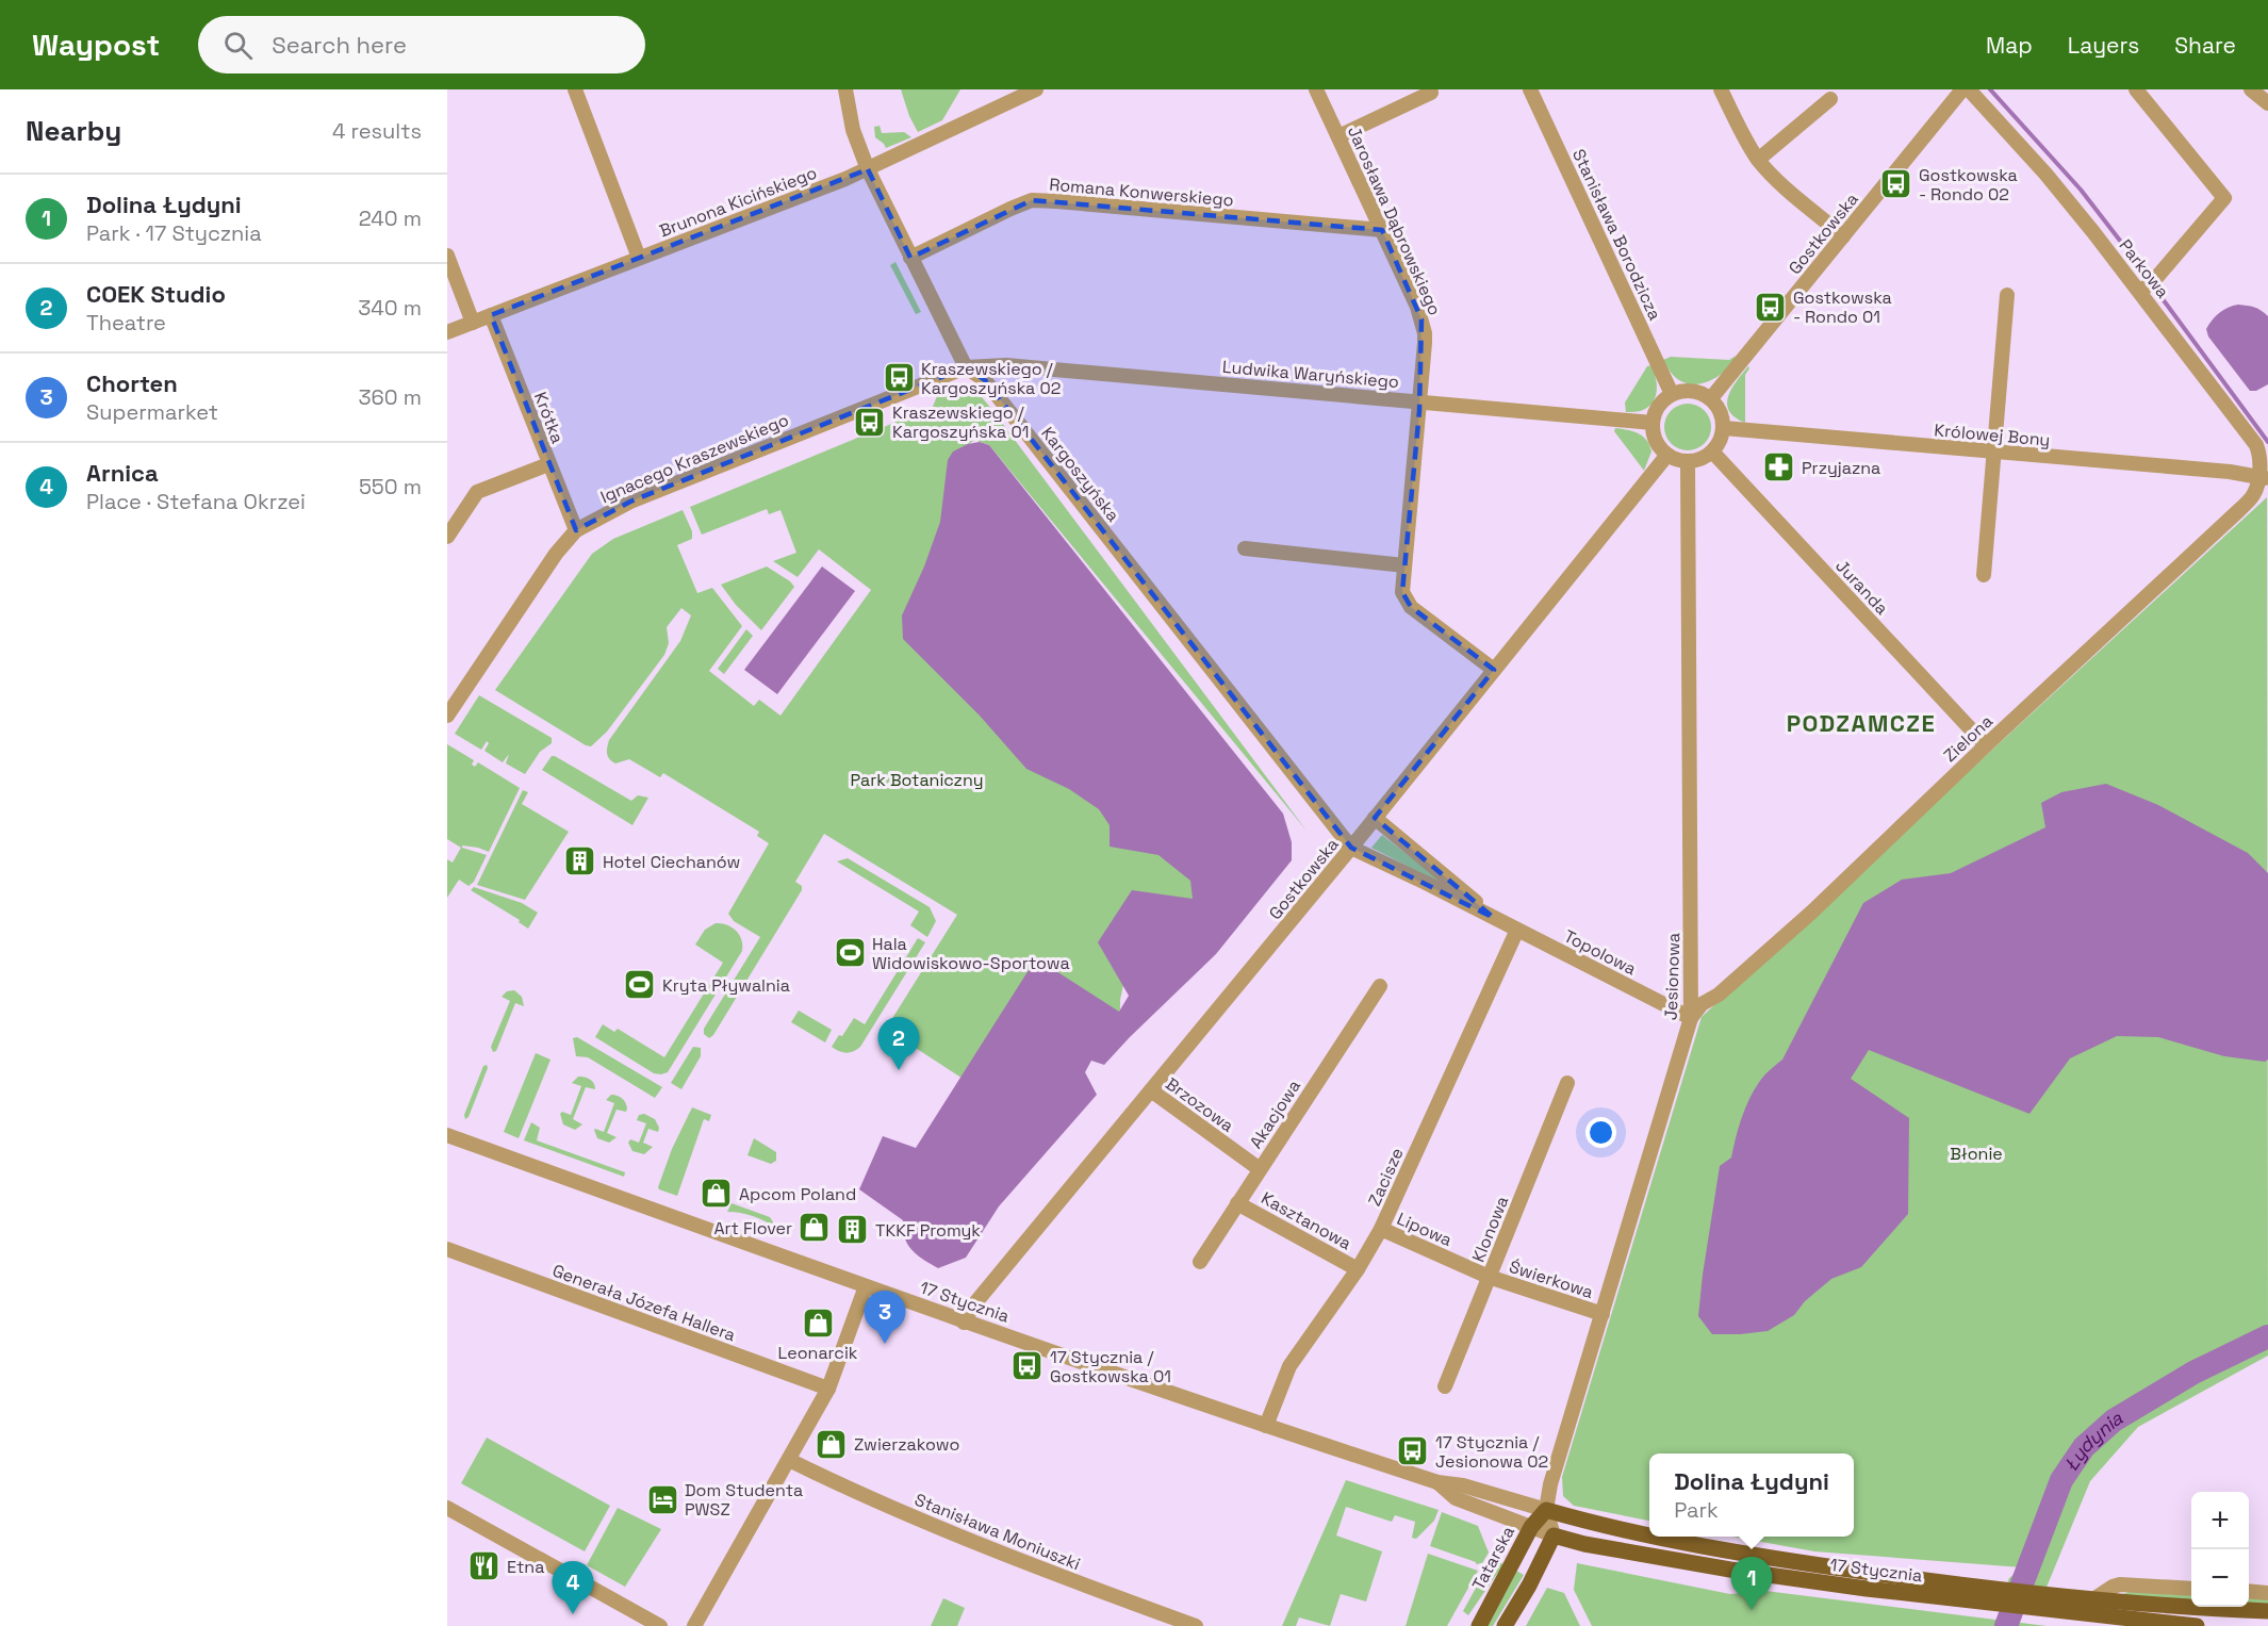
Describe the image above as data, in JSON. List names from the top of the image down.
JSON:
{
  "streets": {
    "main road": ["17 Stycznia", "Tatarska"],
    "street": [
      "Romana Konwerskiego",
      "Brunona Kicińskiego",
      "Jarosława Dąbrowskiego",
      "Gostkowska",
      "Stanisława Borodzicza",
      "Parkowa",
      "Ludwika Waryńskiego",
      "Krótka",
      "Królowej Bony",
      "Ignacego Kraszewskiego",
      "Kargoszyńska",
      "Juranda",
      "Zielona",
      "Topolowa",
      "Jesionowa",
      "Brzozowa",
      "Akacjowa",
      "Zacisze",
      "Kasztanowa",
      "Lipowa",
      "Klonowa",
      "Świerkowa",
      "Generała Józefa Hallera",
      "Stanisława Moniuszki"
    ]
  },
  "crossings": [
    ["Romana Konwerskiego", "Jarosława Dąbrowskiego"],
    ["Romana Konwerskiego", "Kargoszyńska"],
    ["Brunona Kicińskiego", "Krótka"],
    ["Brunona Kicińskiego", "Kargoszyńska"],
    ["Jarosława Dąbrowskiego", "Gostkowska"],
    ["Jarosława Dąbrowskiego", "Ludwika Waryńskiego"],
    ["Gostkowska", "Stanisława Borodzicza"],
    ["Gostkowska", "Ludwika Waryńskiego"],
    ["Gostkowska", "Królowej Bony"],
    ["Gostkowska", "Kargoszyńska"],
    ["Gostkowska", "Juranda"],
    ["Gostkowska", "Topolowa"],
    ["Gostkowska", "Jesionowa"],
    ["Gostkowska", "Brzozowa"],
    ["Gostkowska", "17 Stycznia"],
    ["Stanisława Borodzicza", "Ludwika Waryńskiego"],
    ["Stanisława Borodzicza", "Królowej Bony"],
    ["Stanisława Borodzicza", "Juranda"],
    ["Stanisława Borodzicza", "Jesionowa"],
    ["Parkowa", "Królowej Bony"],
    ["Parkowa", "Zielona"],
    ["Ludwika Waryńskiego", "Królowej Bony"],
    ["Ludwika Waryńskiego", "Ignacego Kraszewskiego"],
    ["Ludwika Waryńskiego", "Kargoszyńska"],
    ["Ludwika Waryńskiego", "Juranda"],
    ["Ludwika Waryńskiego", "Jesionowa"],
    ["Krótka", "Ignacego Kraszewskiego"],
    ["Królowej Bony", "Juranda"],
    ["Królowej Bony", "Zielona"],
    ["Królowej Bony", "Jesionowa"],
    ["Ignacego Kraszewskiego", "Kargoszyńska"],
    ["Kargoszyńska", "Topolowa"],
    ["Juranda", "Zielona"],
    ["Juranda", "Jesionowa"],
    ["Zielona", "Topolowa"],
    ["Zielona", "Jesionowa"],
    ["Topolowa", "Jesionowa"],
    ["Topolowa", "Zacisze"],
    ["Jesionowa", "Świerkowa"],
    ["Jesionowa", "17 Stycznia"],
    ["Jesionowa", "Tatarska"],
    ["Brzozowa", "Akacjowa"],
    ["Akacjowa", "Kasztanowa"],
    ["Zacisze", "Kasztanowa"],
    ["Zacisze", "Lipowa"],
    ["Zacisze", "17 Stycznia"],
    ["Lipowa", "Klonowa"],
    ["Lipowa", "Świerkowa"],
    ["Klonowa", "Świerkowa"],
    ["17 Stycznia", "Tatarska"]
  ],
  "districts": ["PODZAMCZE"],
  "water": ["Łydynia"],
  "parks": ["Park Botaniczny", "Błonie"],
  "places": {
    "bus stop": [
      "Gostkowska - Rondo 02",
      "Gostkowska - Rondo 01",
      "Kraszewskiego / Kargoszyńska 02",
      "Kraszewskiego / Kargoszyńska 01",
      "17 Stycznia / Gostkowska 01",
      "17 Stycznia / Jesionowa 02"
    ],
    "pharmacy": ["Przyjazna"],
    "building": ["Hotel Ciechanów", "TKKF Promyk"],
    "sports": ["Hala Widowiskowo-Sportowa", "Kryta Pływalnia"],
    "shop": [
      "Apcom Poland",
      "Art Flover",
      "Leonarcik",
      "Zwierzakowo"
    ],
    "hotel": ["Dom Studenta PWSZ"],
    "restaurant": ["Etna"]
  },
  "page": {
    "header": "Waypost",
    "search": "Search here",
    "nav": ["Map", "Layers", "Share"],
    "heading": ["Nearby", "4 results"],
    "list": [
      {
        "mark": "1",
        "name": "Dolina Łydyni",
        "note": "Park · 17 Stycznia",
        "value": "240 m"
      },
      {
        "mark": "2",
        "name": "COEK Studio",
        "note": "Theatre",
        "value": "340 m"
      },
      {
        "mark": "3",
        "name": "Chorten",
        "note": "Supermarket",
        "value": "360 m"
      },
      {
        "mark": "4",
        "name": "Arnica",
        "note": "Place · Stefana Okrzei",
        "value": "550 m"
      }
    ],
    "pins": [
      "2",
      "3",
      "1",
      "4"
    ],
    "popup": ["Dolina Łydyni", "Park"],
    "map_buttons": ["+", "−"]
  }
}
